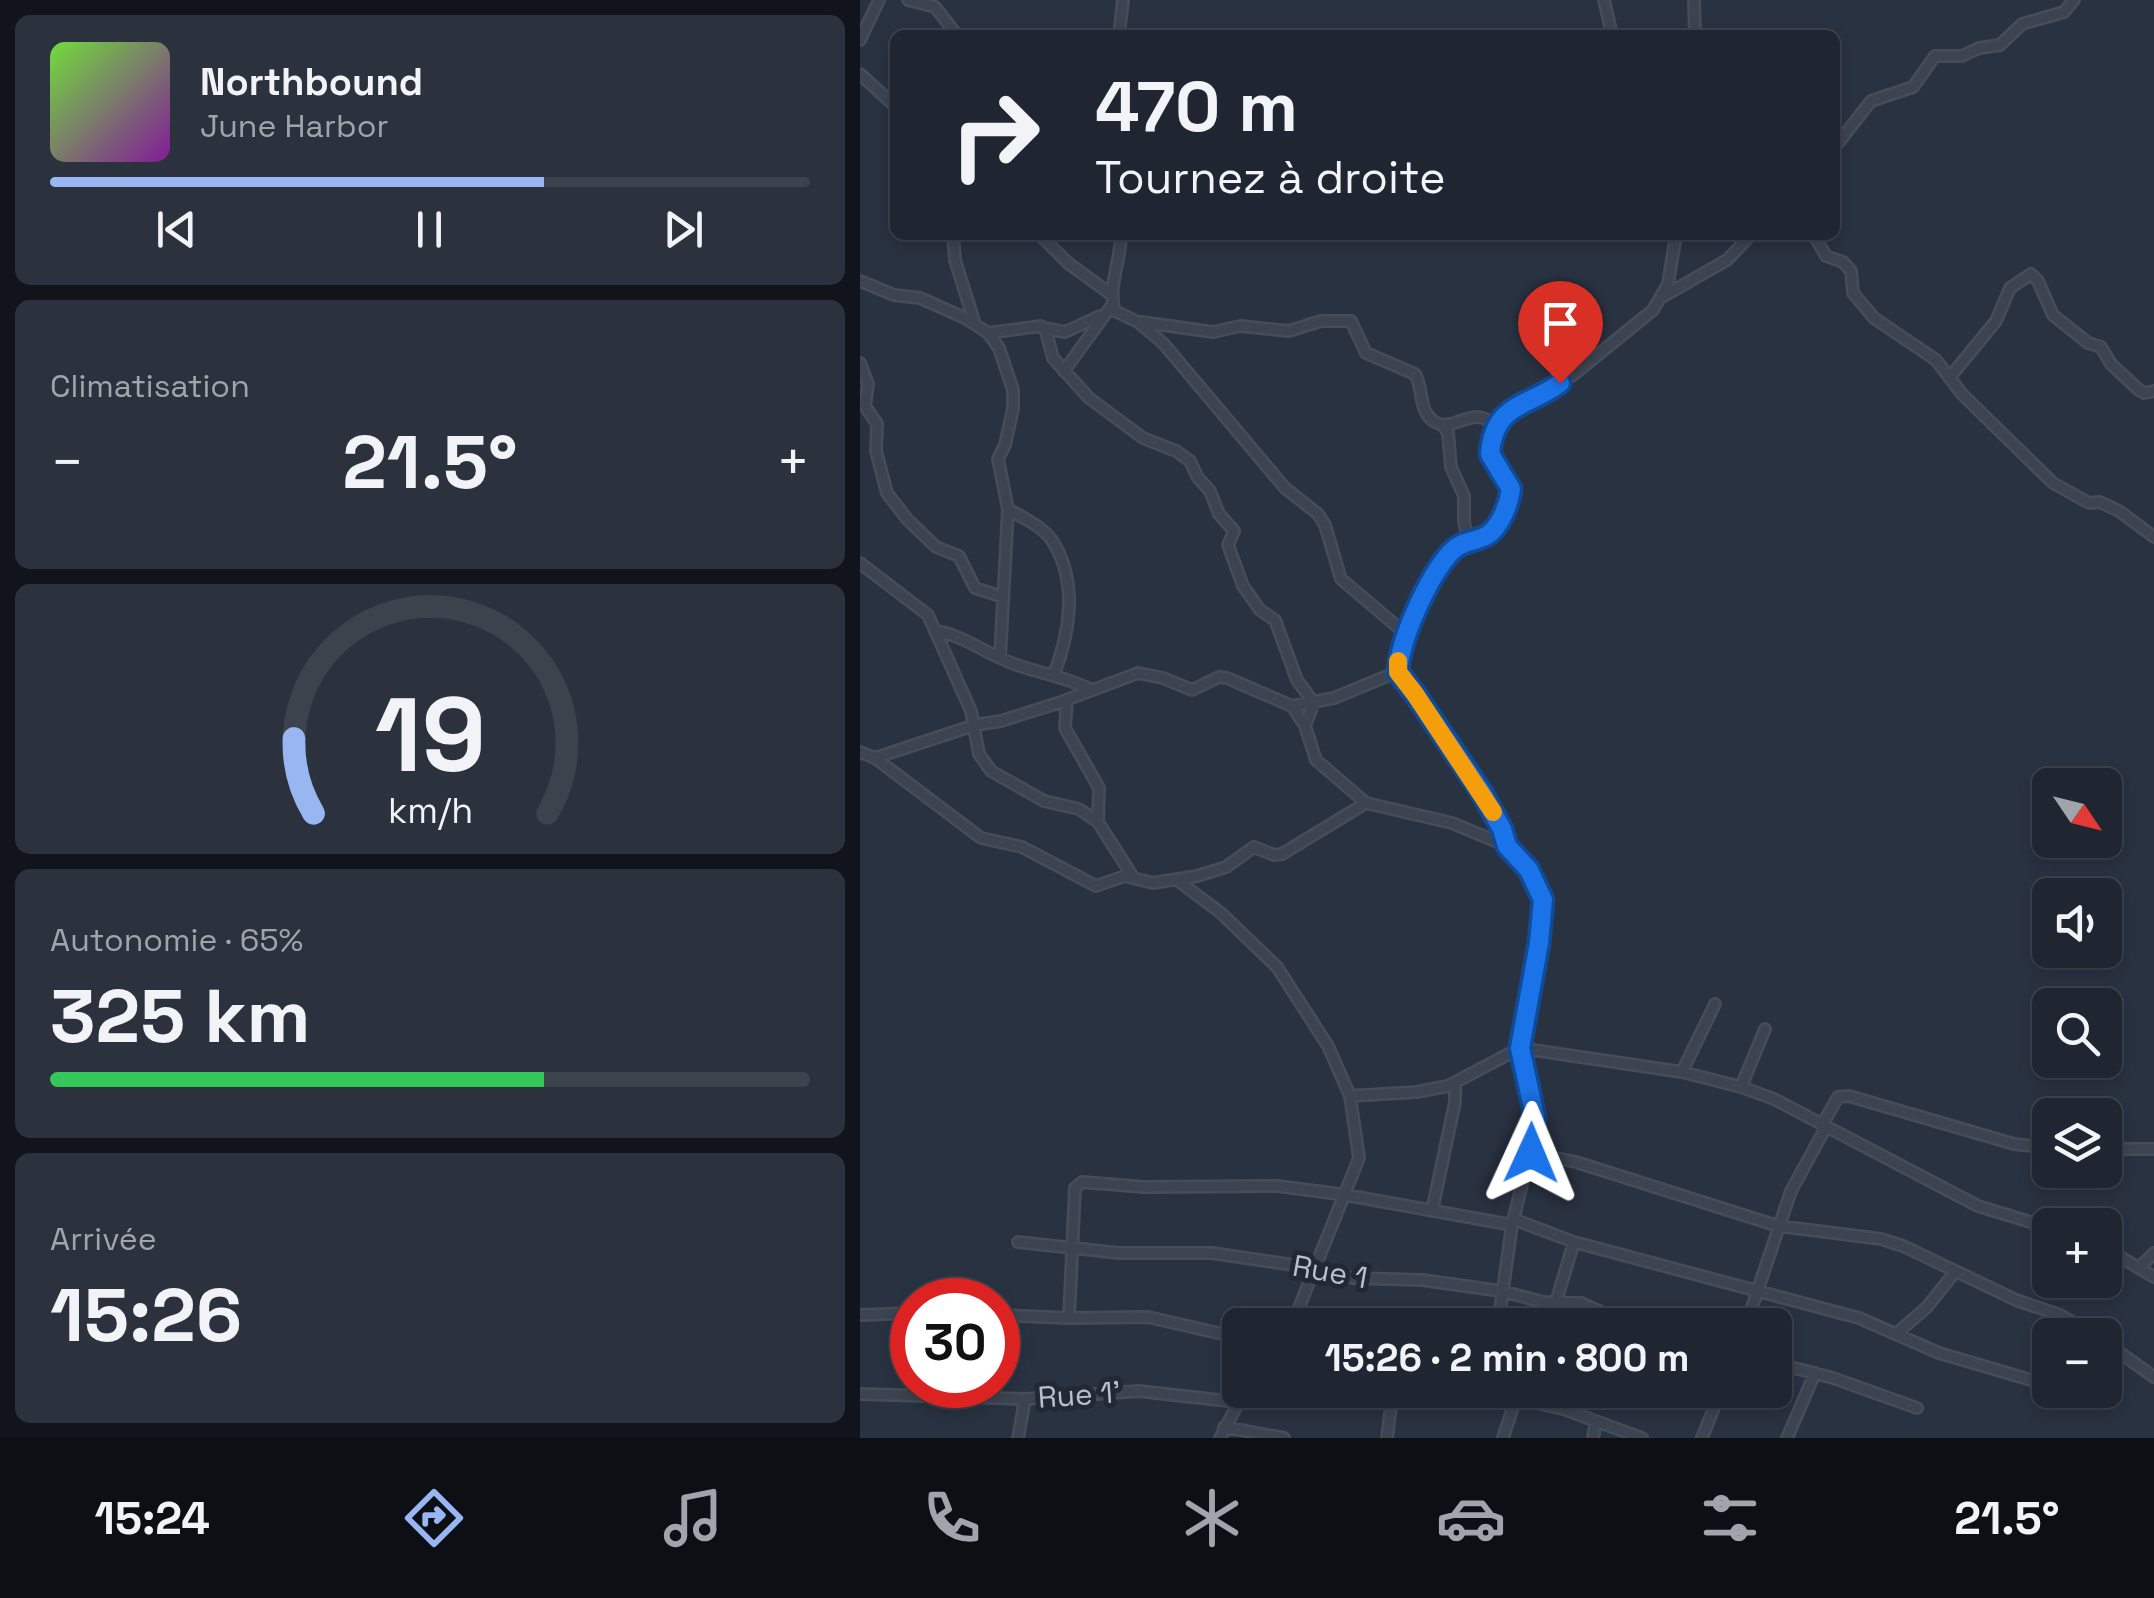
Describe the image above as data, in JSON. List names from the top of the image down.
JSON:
{
  "streets": {
    "street": ["Rue 1", "Rue 1'"]
  },
  "north": "bottom right",
  "page": {
    "turn": ["470 m", "Tournez à droite"],
    "song": ["Northbound", "June Harbor"],
    "tile": [
      "Climatisation",
      ["Autonomie · 65%", "325 km"],
      ["Arrivée", "15:26"]
    ],
    "heat": ["−", "21.5°", "+"],
    "map_buttons": ["+", "−"],
    "limit": "30",
    "trip": "15:26 · 2 min · 800 m",
    "tabs": ["15:24", "21.5°"],
    "gauge": ["19", "km/h"]
  }
}
